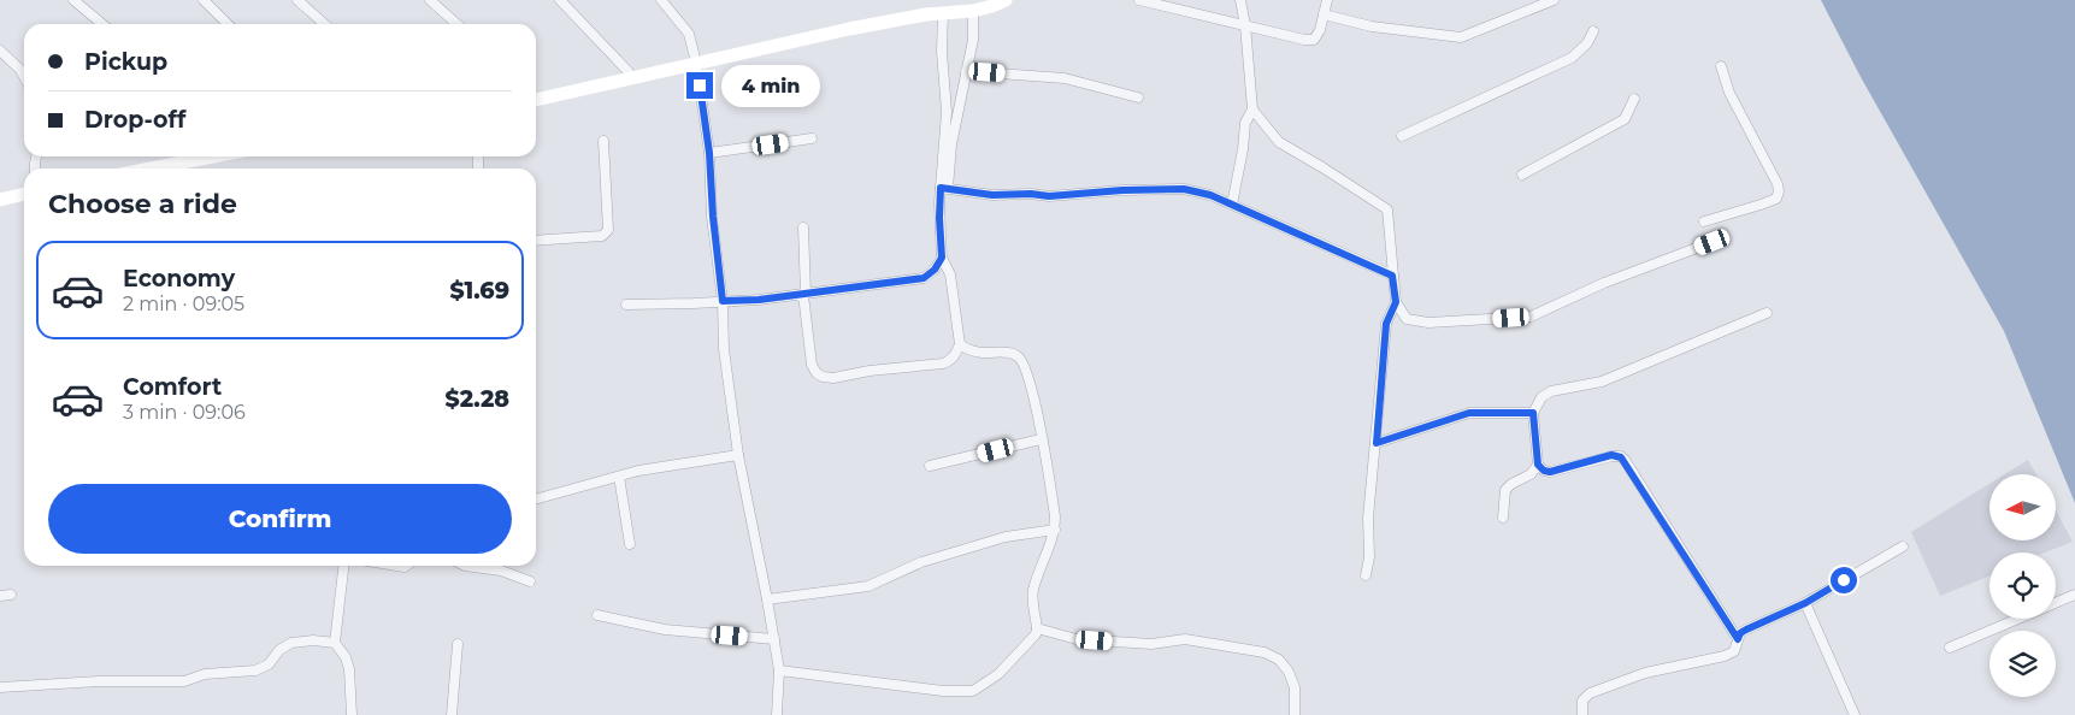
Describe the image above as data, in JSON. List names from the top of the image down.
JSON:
{
  "north": "left",
  "page": {
    "banner": ["Pickup", "Drop-off"],
    "bubble": "4 min",
    "heading": "Choose a ride",
    "list": [
      {
        "name": "Economy",
        "note": "2 min · 09:05",
        "value": "$1.69"
      },
      {
        "name": "Comfort",
        "note": "3 min · 09:06",
        "value": "$2.28"
      }
    ],
    "buttons": "Confirm"
  }
}
